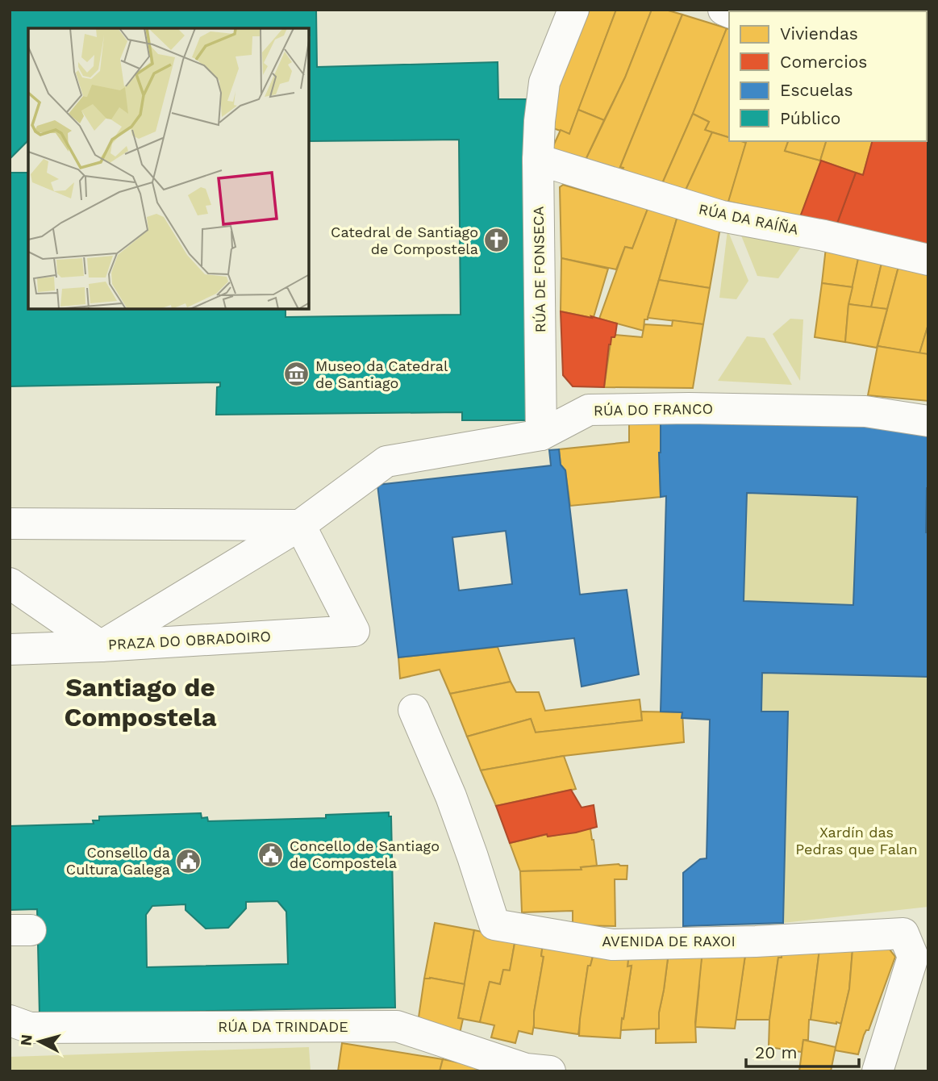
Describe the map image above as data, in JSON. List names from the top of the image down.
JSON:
{
  "streets": {
    "street": [
      "RÚA DA RAÍÑA",
      "RÚA DE FONSECA",
      "RÚA DO FRANCO",
      "PRAZA DO OBRADOIRO",
      "AVENIDA DE RAXOI",
      "RÚA DA TRINDADE"
    ]
  },
  "crossings": [
    ["RÚA DA RAÍÑA", "RÚA DE FONSECA"],
    ["RÚA DE FONSECA", "RÚA DO FRANCO"],
    ["RÚA DO FRANCO", "PRAZA DO OBRADOIRO"]
  ],
  "districts": ["Santiago de Compostela"],
  "parks": ["Xardín das Pedras que Falan"],
  "places": {
    "church": ["Catedral de Santiago de Compostela"],
    "museum": ["Museo da Catedral de Santiago"],
    "public building": ["Concello de Santiago de Compostela", "Consello da Cultura Galega"]
  },
  "legend": [
    "Viviendas",
    "Comercios",
    "Escuelas",
    "Público"
  ],
  "scale_bar": "20 m",
  "north": "left"
}
